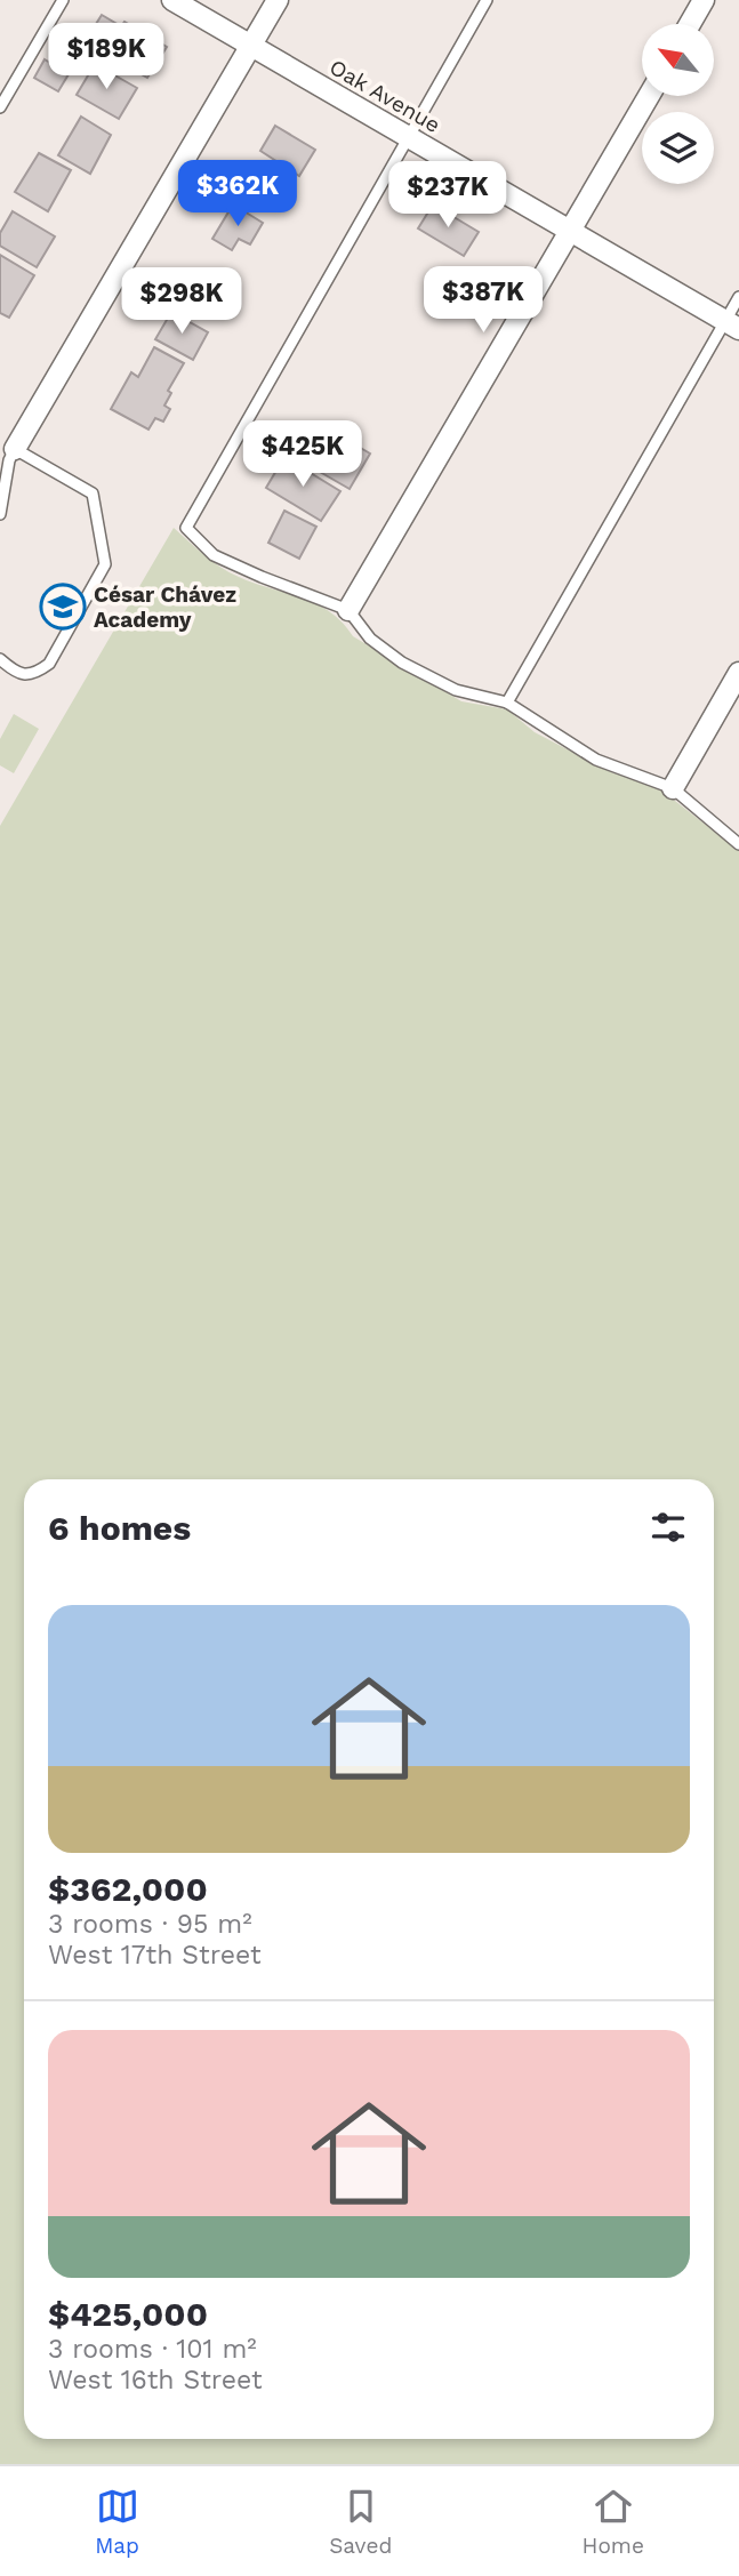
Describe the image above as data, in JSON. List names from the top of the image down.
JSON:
{
  "streets": {
    "street": ["Oak Avenue"]
  },
  "places": {
    "school or university": ["César Chávez Academy"]
  },
  "north": "top left",
  "page": {
    "price": [
      "$189K",
      "$362K",
      "$237K",
      "$387K",
      "$298K",
      "$425K"
    ],
    "heading": "6 homes",
    "list": [
      {
        "name": "$362,000",
        "note": "3 rooms · 95 m² · West 17th Street"
      },
      {
        "name": "$425,000",
        "note": "3 rooms · 101 m² · West 16th Street"
      }
    ],
    "tabs": ["Map", "Saved", "Home"]
  }
}
